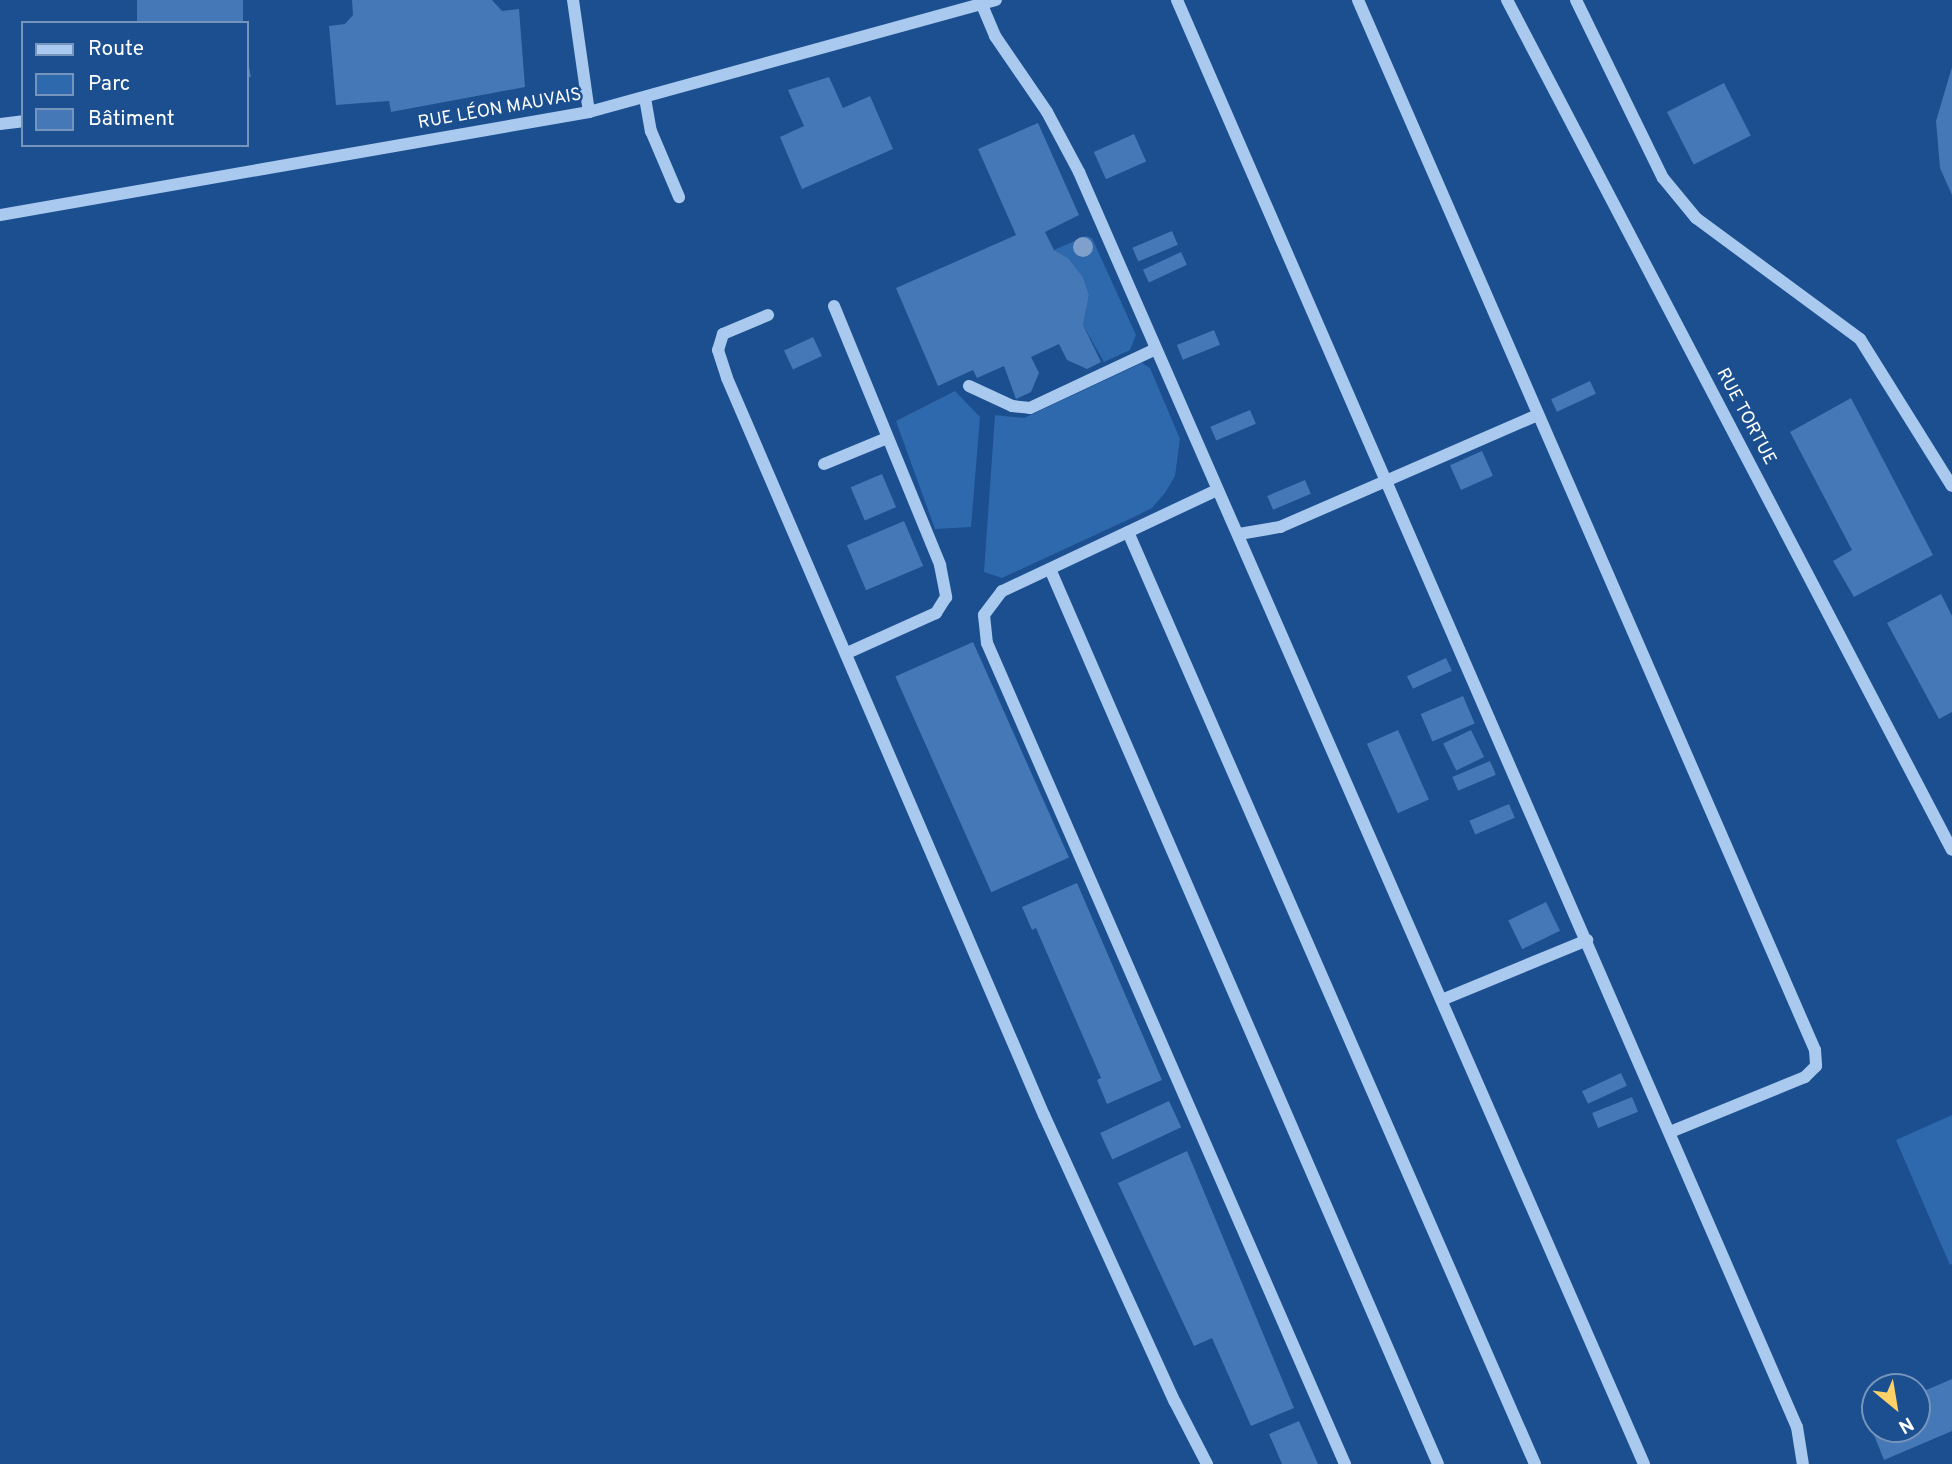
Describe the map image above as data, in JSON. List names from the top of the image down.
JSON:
{
  "streets": {
    "street": ["RUE LÉON MAUVAIS", "RUE TORTUE"]
  },
  "legend": ["Route", "Parc", "Bâtiment"],
  "north": "bottom right"
}
